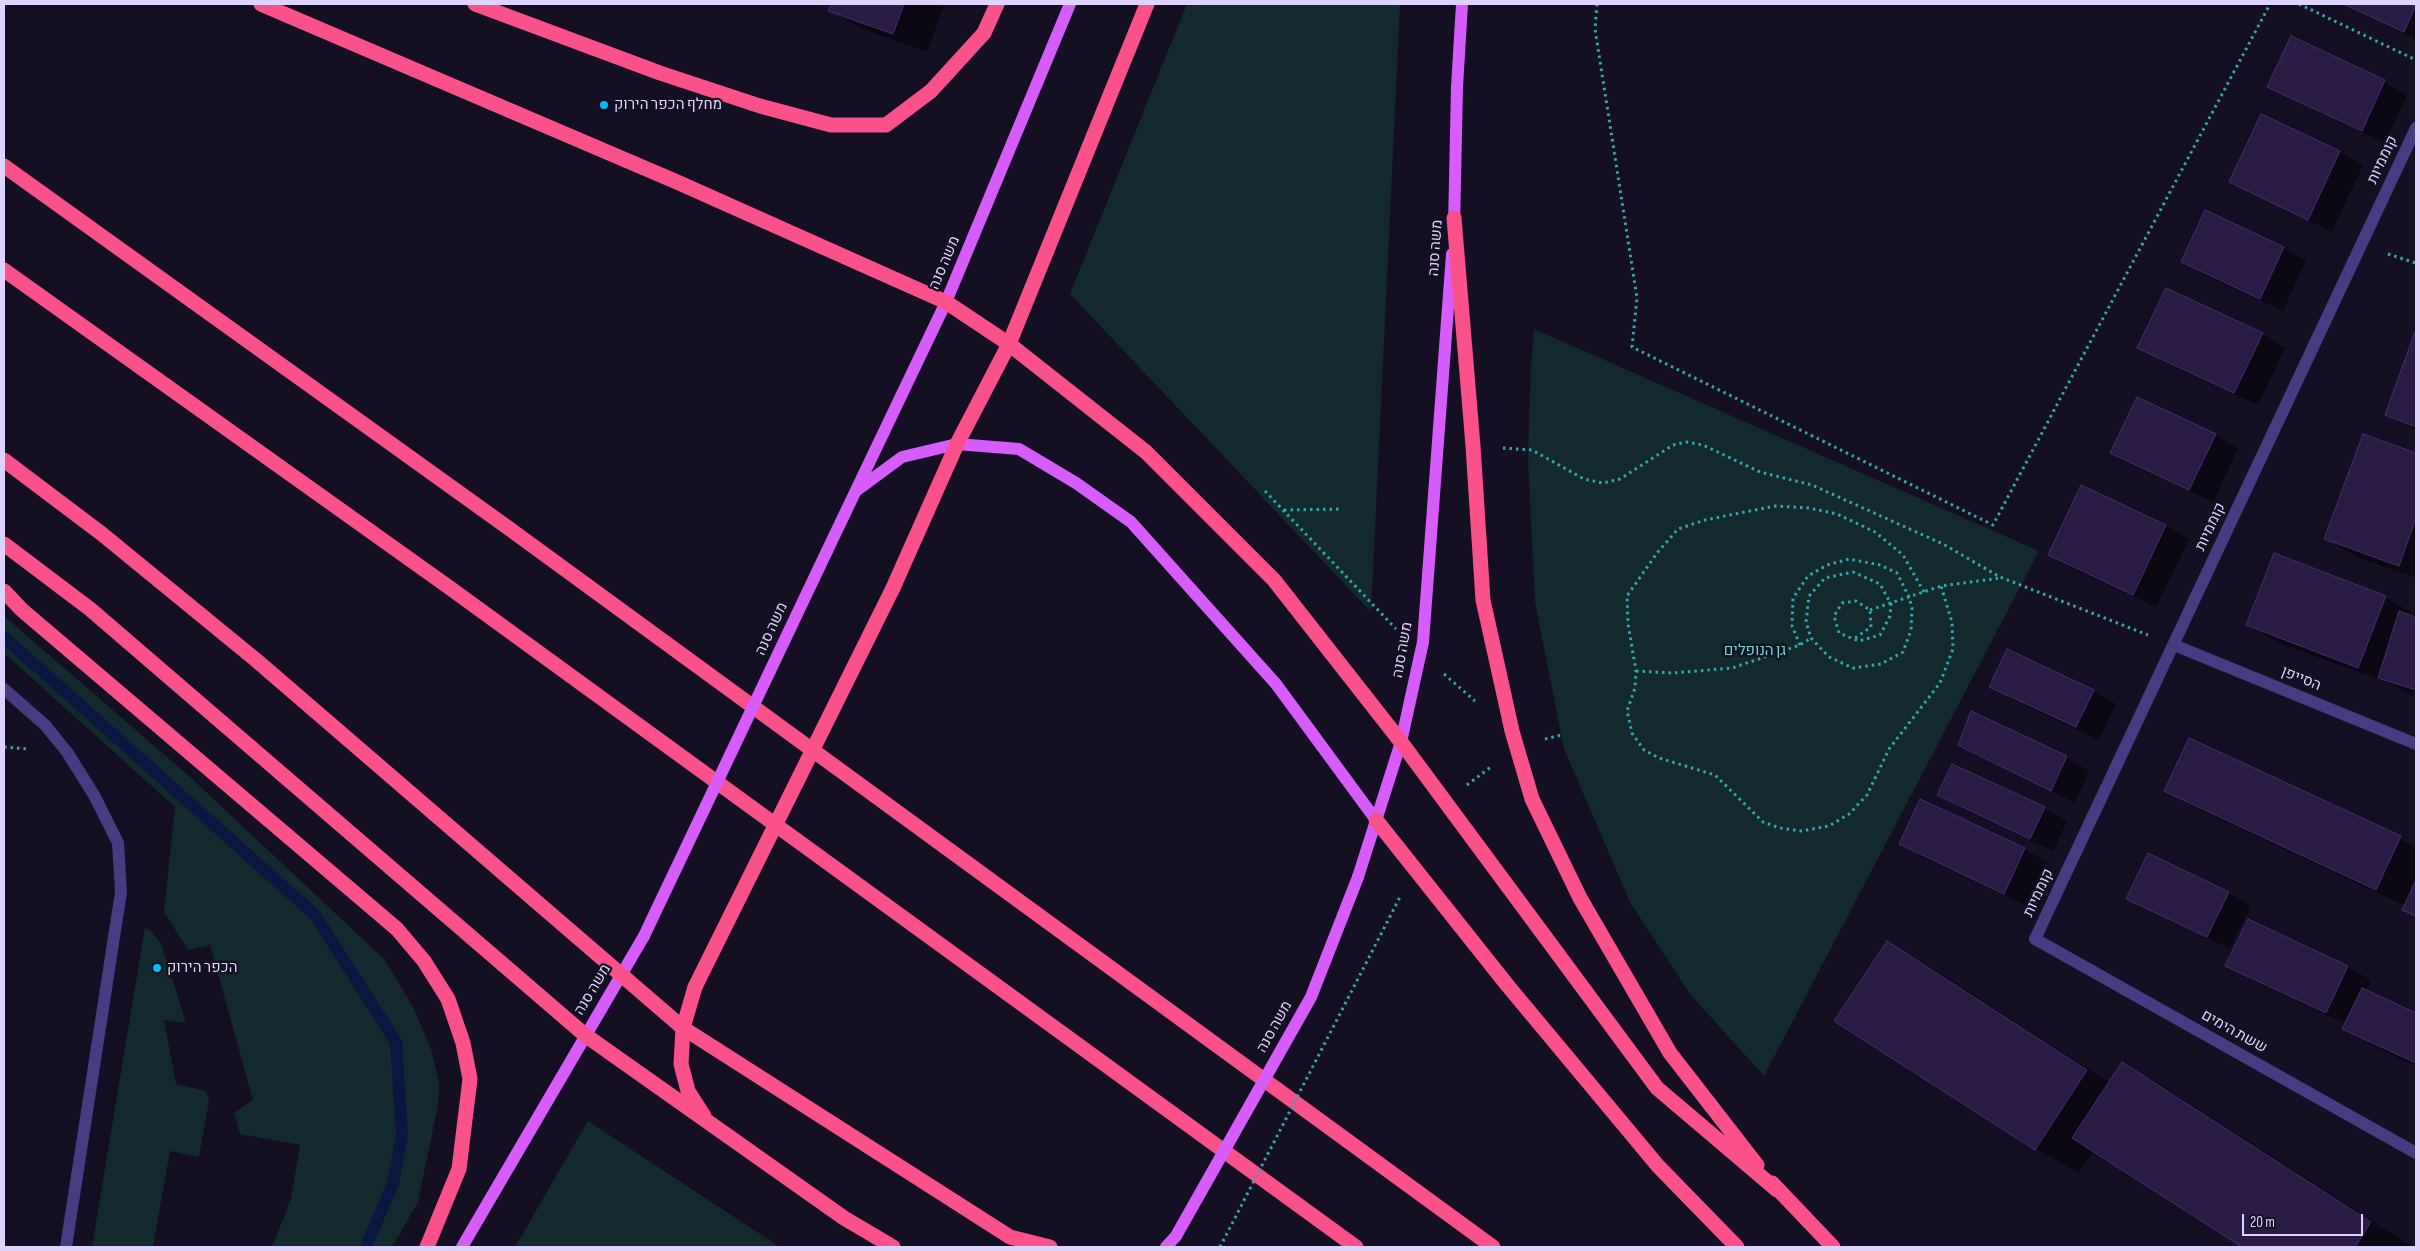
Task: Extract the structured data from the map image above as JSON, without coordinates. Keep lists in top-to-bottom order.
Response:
{
  "streets": {
    "main road": ["משה סנה"],
    "street": ["קוממיות", "הסייפן", "ששת הימים"]
  },
  "crossings": [
    ["קוממיות", "הסייפן"],
    ["קוממיות", "ששת הימים"]
  ],
  "parks": ["גן הנופלים"],
  "places": ["מחלף הכפר הירוק", "הכפר הירוק"],
  "scale_bar": "20 m"
}
